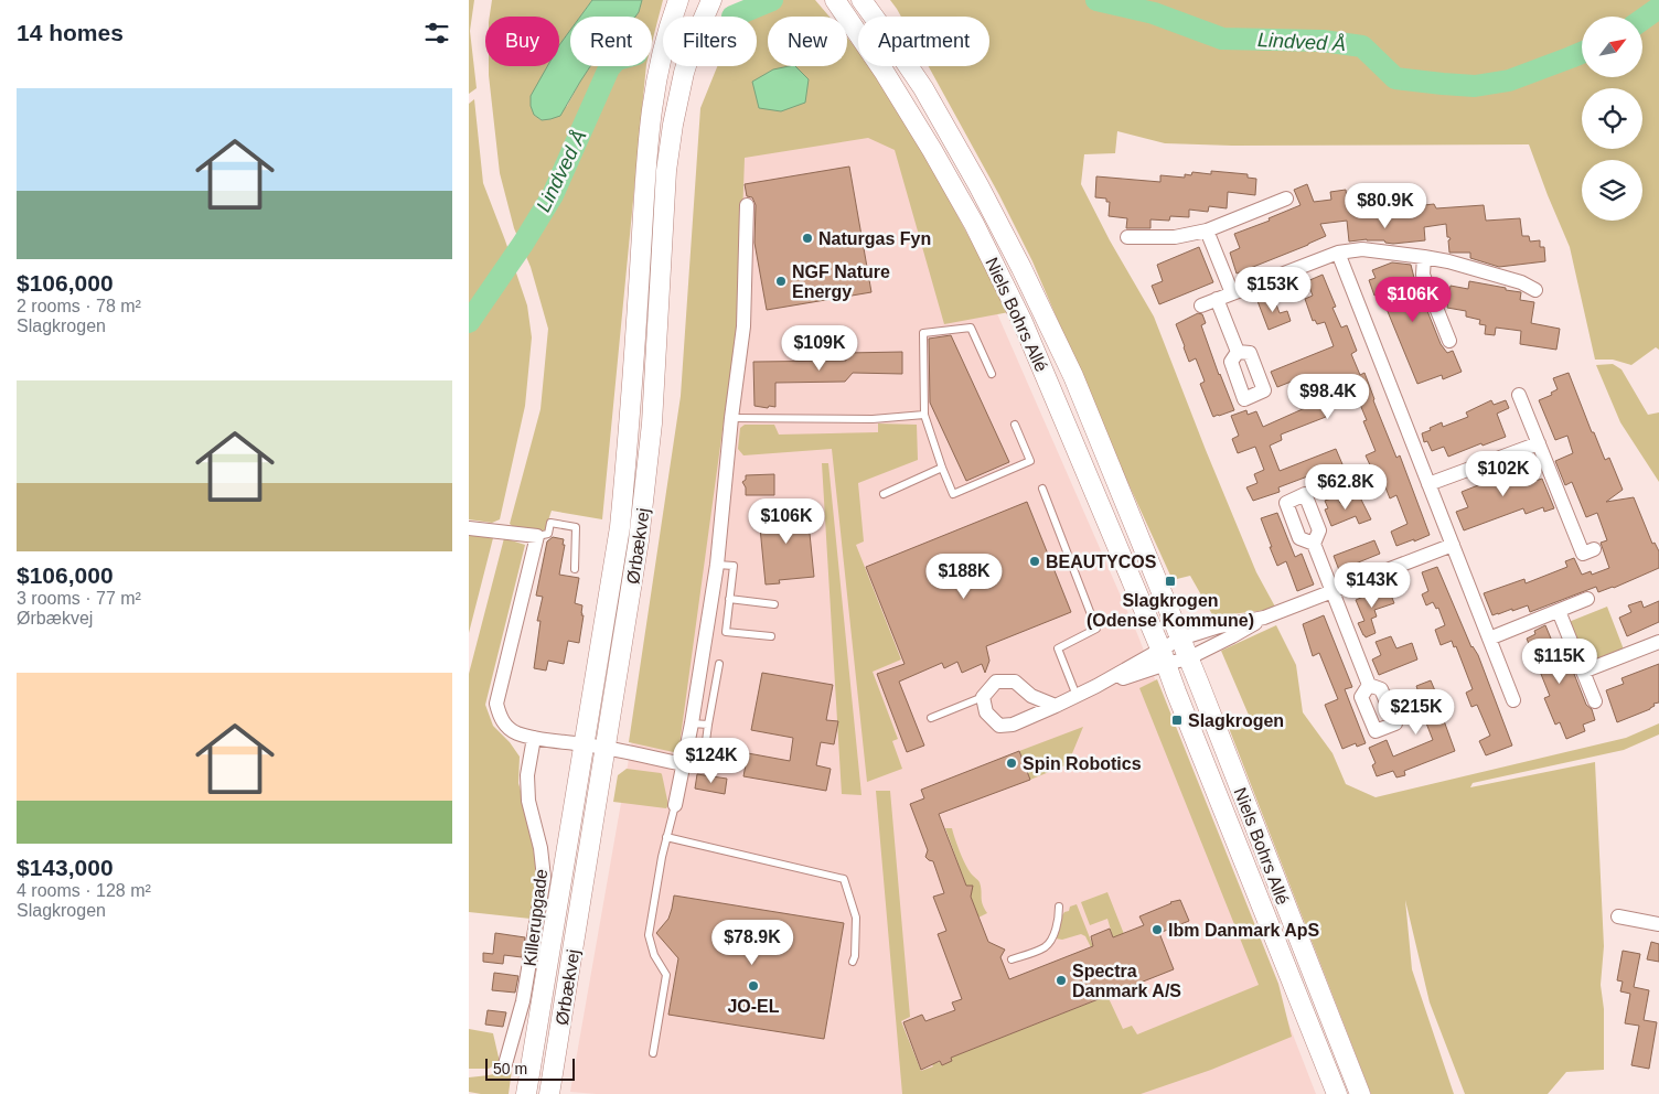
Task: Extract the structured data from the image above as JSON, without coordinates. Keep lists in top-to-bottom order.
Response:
{
  "streets": {
    "street": ["Niels Bohrs Allé", "Ørbækvej", "Killerupgade"]
  },
  "water": ["Lindved Å"],
  "places": {
    "other": [
      "Naturgas Fyn",
      "NGF Nature Energy",
      "BEAUTYCOS",
      "Spin Robotics",
      "Ibm Danmark ApS",
      "Spectra Danmark A/S",
      "JO-EL"
    ],
    "transit": ["Slagkrogen (Odense Kommune)", "Slagkrogen"]
  },
  "scale_bar": "50 m",
  "north": "top right",
  "page": {
    "heading": "14 homes",
    "chip": [
      "Buy",
      "Rent",
      "Filters",
      "New",
      "Apartment"
    ],
    "list": [
      {
        "name": "$106,000",
        "note": "2 rooms · 78 m² · Slagkrogen"
      },
      {
        "name": "$106,000",
        "note": "3 rooms · 77 m² · Ørbækvej"
      },
      {
        "name": "$143,000",
        "note": "4 rooms · 128 m² · Slagkrogen"
      }
    ],
    "price": [
      "$80.9K",
      "$153K",
      "$106K",
      "$109K",
      "$98.4K",
      "$102K",
      "$62.8K",
      "$106K",
      "$188K",
      "$143K",
      "$115K",
      "$215K",
      "$124K",
      "$78.9K"
    ],
    "scale": "50 m"
  }
}
